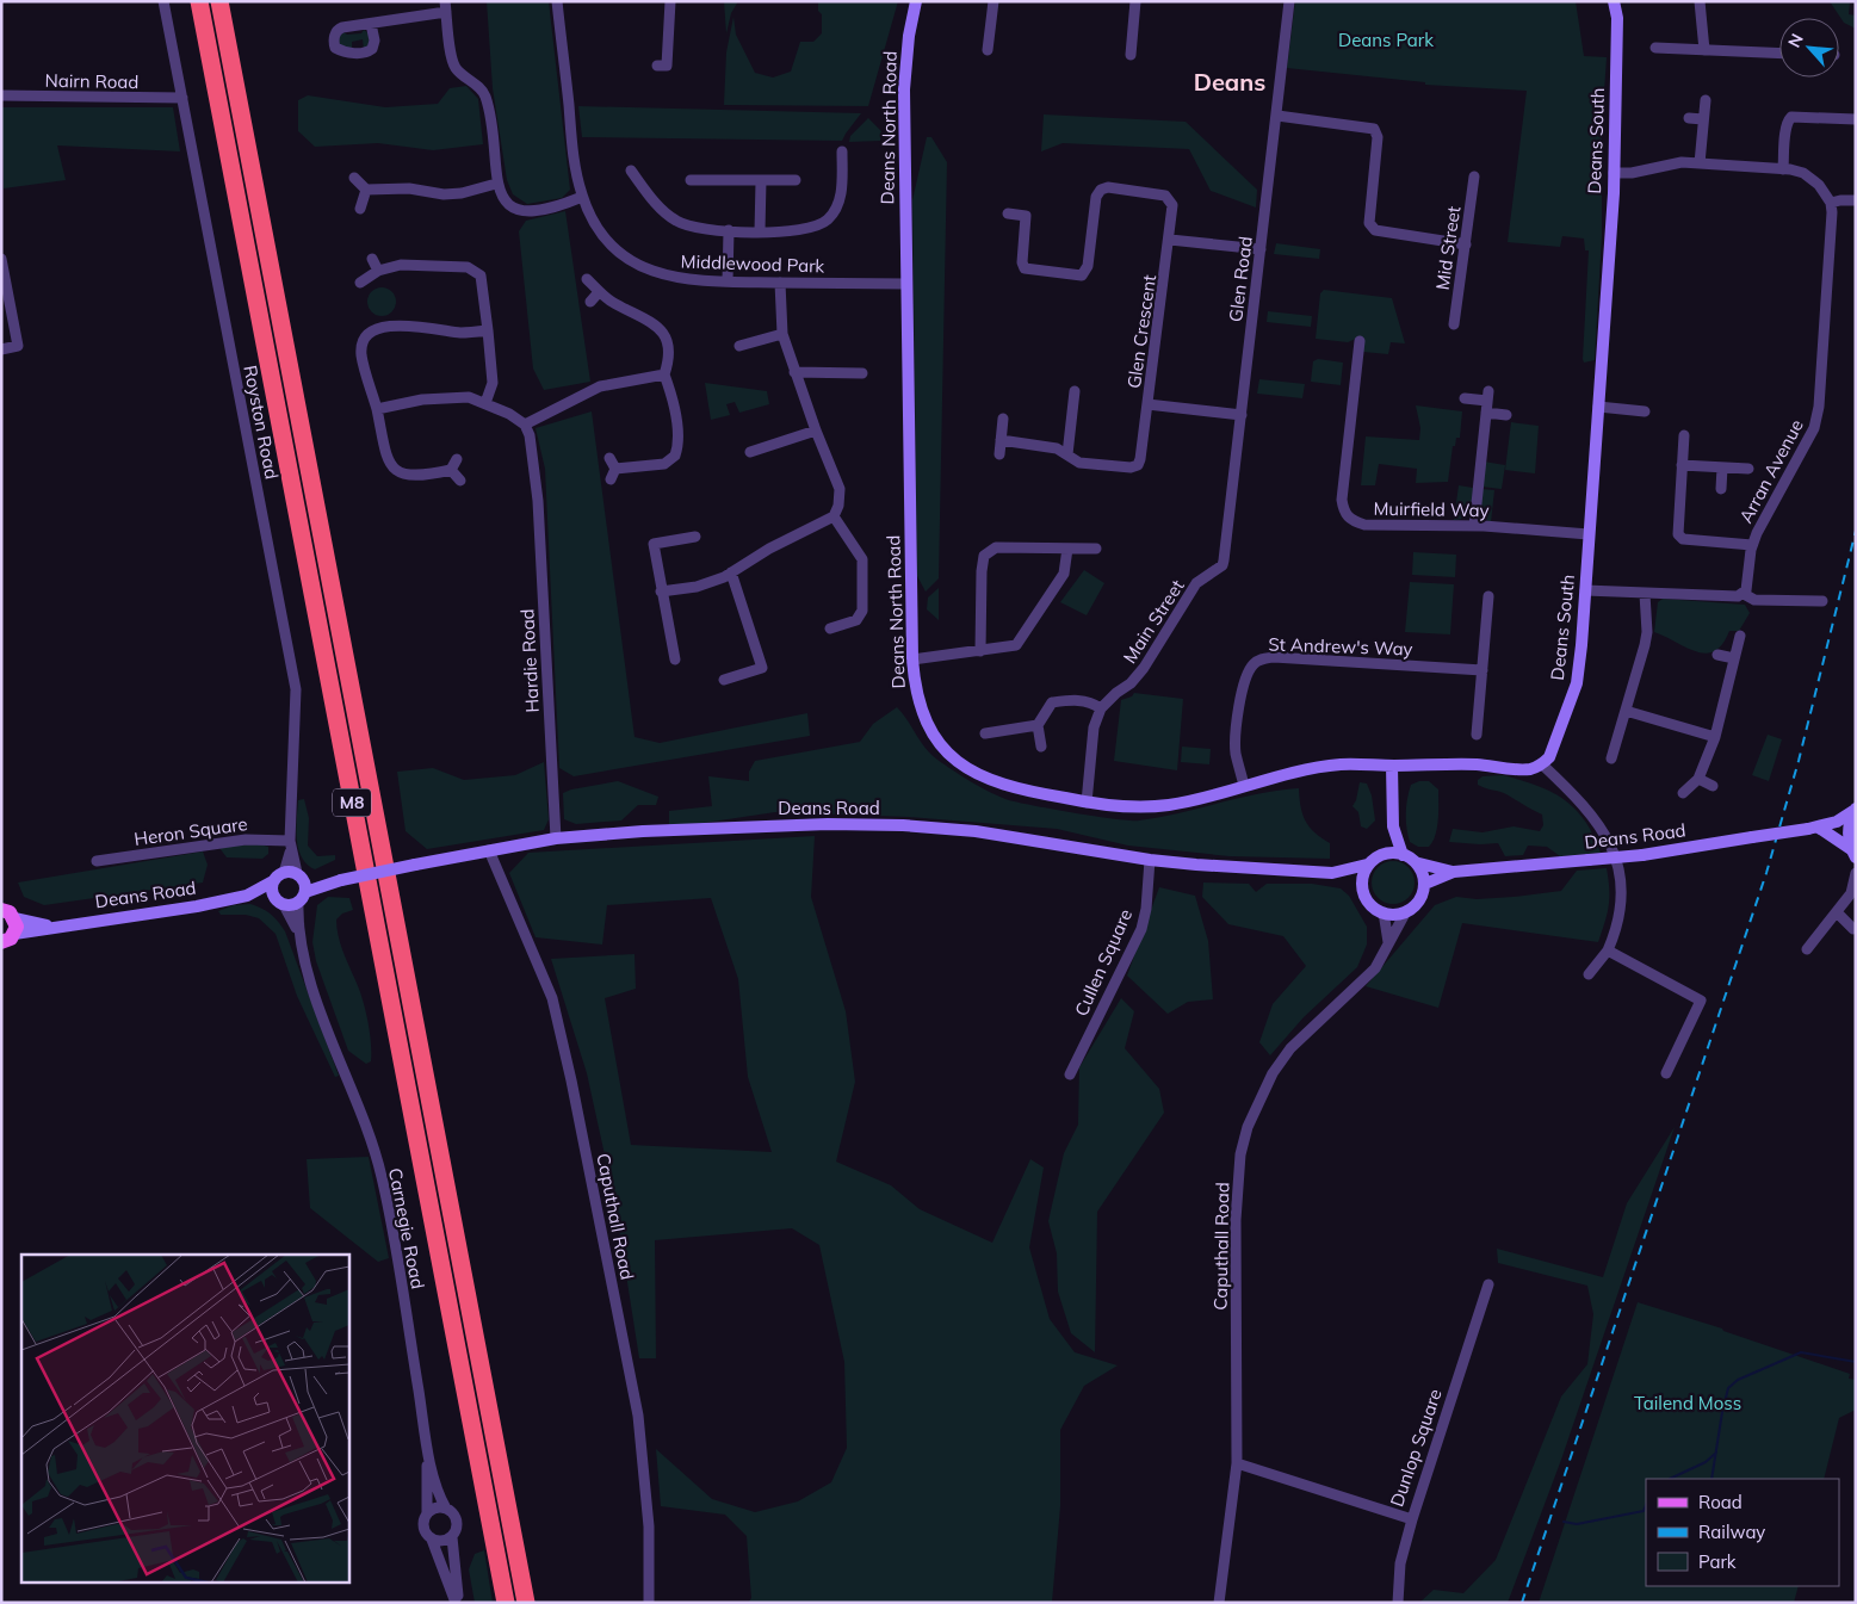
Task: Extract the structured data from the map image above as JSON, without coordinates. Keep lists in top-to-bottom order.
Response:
{
  "streets": {
    "highway": ["M8"],
    "street": [
      "Nairn Road",
      "Deans North Road",
      "Deans South",
      "Mid Street",
      "Middlewood Park",
      "Glen Road",
      "Glen Crescent",
      "Royston Road",
      "Arran Avenue",
      "Muirfield Way",
      "Main Street",
      "St Andrew's Way",
      "Hardie Road",
      "Deans Road",
      "Heron Square",
      "Cullen Square",
      "Caputhall Road",
      "Carnegie Road",
      "Dunlop Square"
    ]
  },
  "crossings": [
    ["Nairn Road", "Royston Road"],
    ["Deans North Road", "Middlewood Park"],
    ["Deans North Road", "St Andrew's Way"],
    ["Deans South", "Muirfield Way"],
    ["Glen Road", "Glen Crescent"],
    ["Glen Road", "Main Street"],
    ["Royston Road", "Deans Road"],
    ["Royston Road", "Heron Square"],
    ["Hardie Road", "Deans Road"],
    ["Deans Road", "Cullen Square"],
    ["Deans Road", "Caputhall Road"],
    ["Deans Road", "Carnegie Road"],
    ["Caputhall Road", "Dunlop Square"]
  ],
  "districts": ["Deans"],
  "parks": ["Deans Park", "Tailend Moss"],
  "legend": ["Road", "Railway", "Park"],
  "north": "top left"
}
